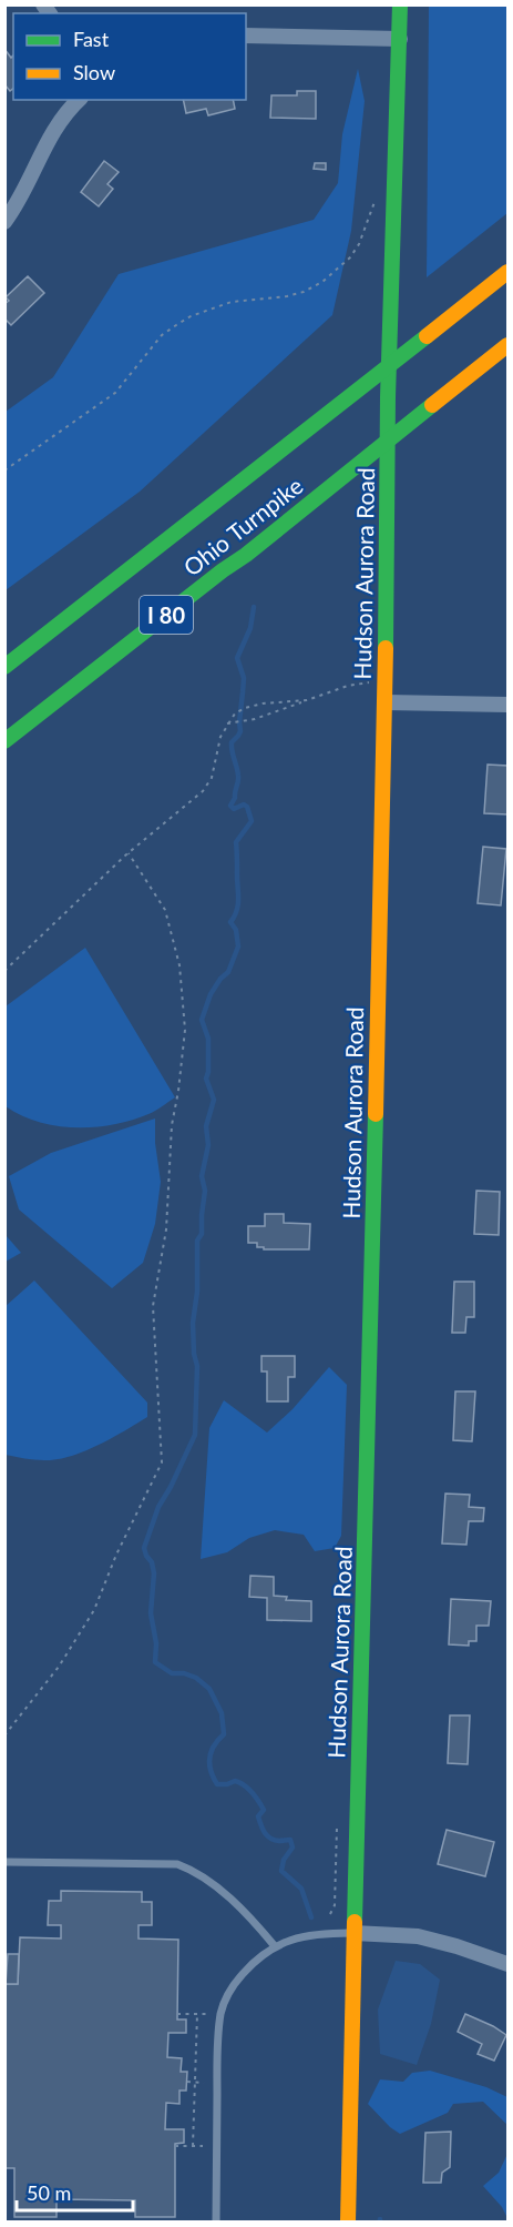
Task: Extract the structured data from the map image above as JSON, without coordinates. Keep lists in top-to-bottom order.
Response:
{
  "streets": {
    "main road": ["Ohio Turnpike", "Hudson Aurora Road", "I 80"]
  },
  "legend": ["Fast", "Slow"],
  "scale_bar": "50 m"
}
